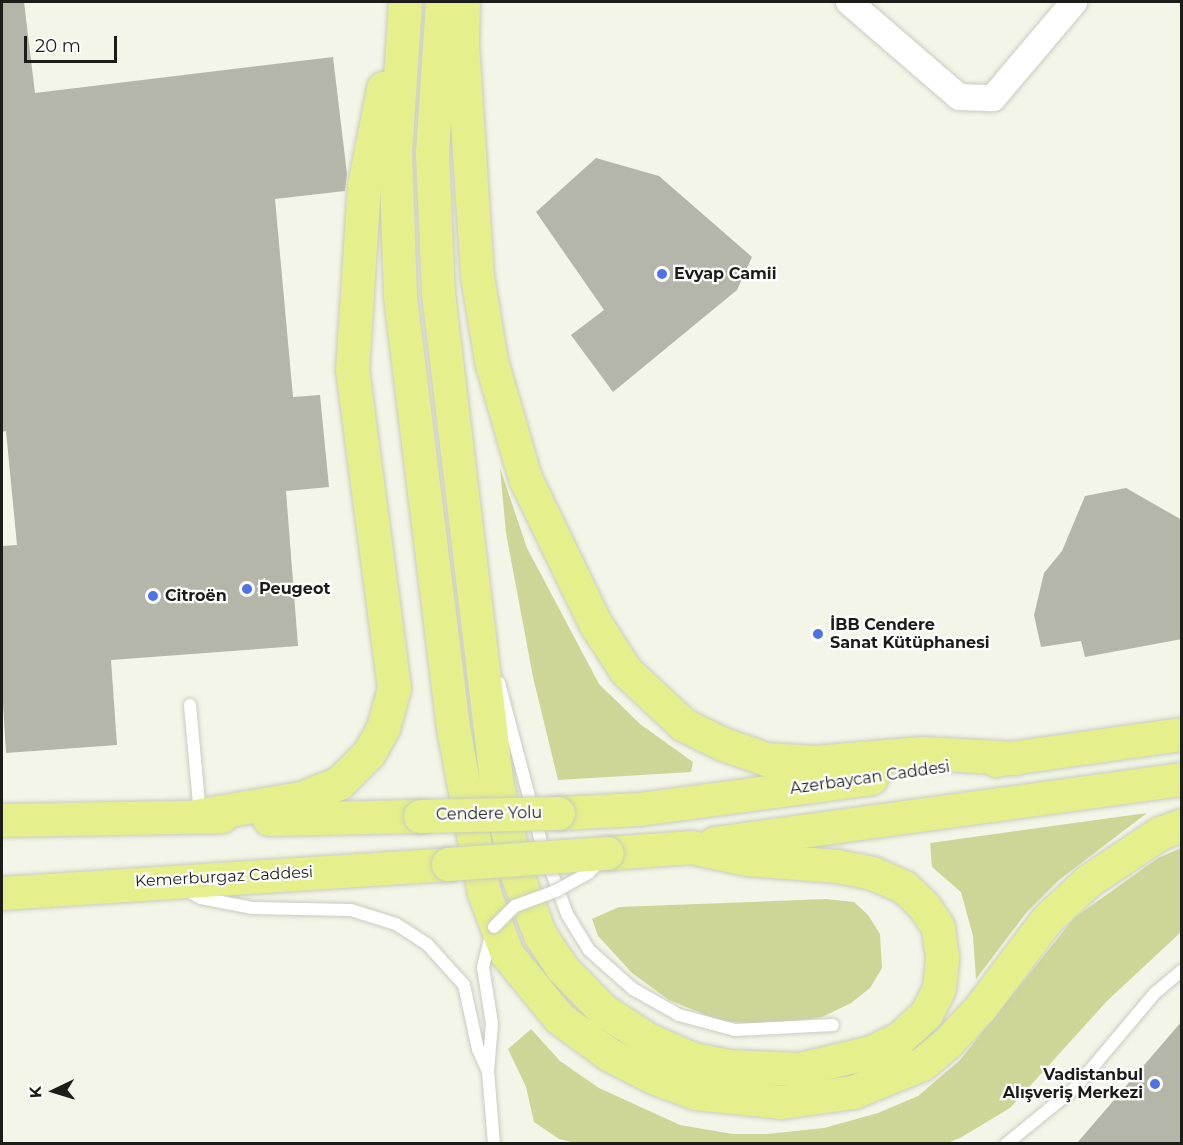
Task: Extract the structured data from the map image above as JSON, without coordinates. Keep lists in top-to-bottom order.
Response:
{
  "streets": {
    "main road": ["Azerbaycan Caddesi", "Cendere Yolu", "Kemerburgaz Caddesi"]
  },
  "crossings": [
    ["Azerbaycan Caddesi", "Cendere Yolu"]
  ],
  "places": [
    "Evyap Camii",
    "Peugeot",
    "Citroën",
    "İBB Cendere Sanat Kütüphanesi",
    "Vadistanbul Alışveriş Merkezi"
  ],
  "scale_bar": "20 m",
  "north": "left"
}
